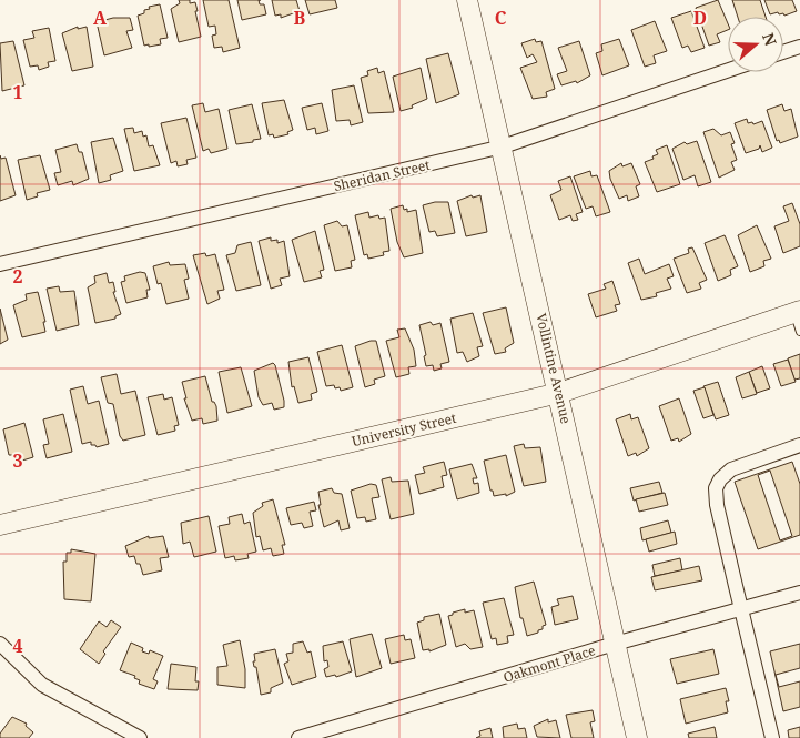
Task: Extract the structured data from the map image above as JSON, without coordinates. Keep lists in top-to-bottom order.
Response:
{
  "streets": {
    "street": [
      "Sheridan Street",
      "Vollintine Avenue",
      "University Street",
      "Oakmont Place"
    ]
  },
  "crossings": [
    ["Sheridan Street", "Vollintine Avenue"],
    ["Vollintine Avenue", "University Street"],
    ["Vollintine Avenue", "Oakmont Place"]
  ],
  "north": "right",
  "grid": {
    "columns": [
      "A",
      "B",
      "C",
      "D"
    ],
    "rows": [
      "1",
      "2",
      "3",
      "4"
    ]
  }
}
